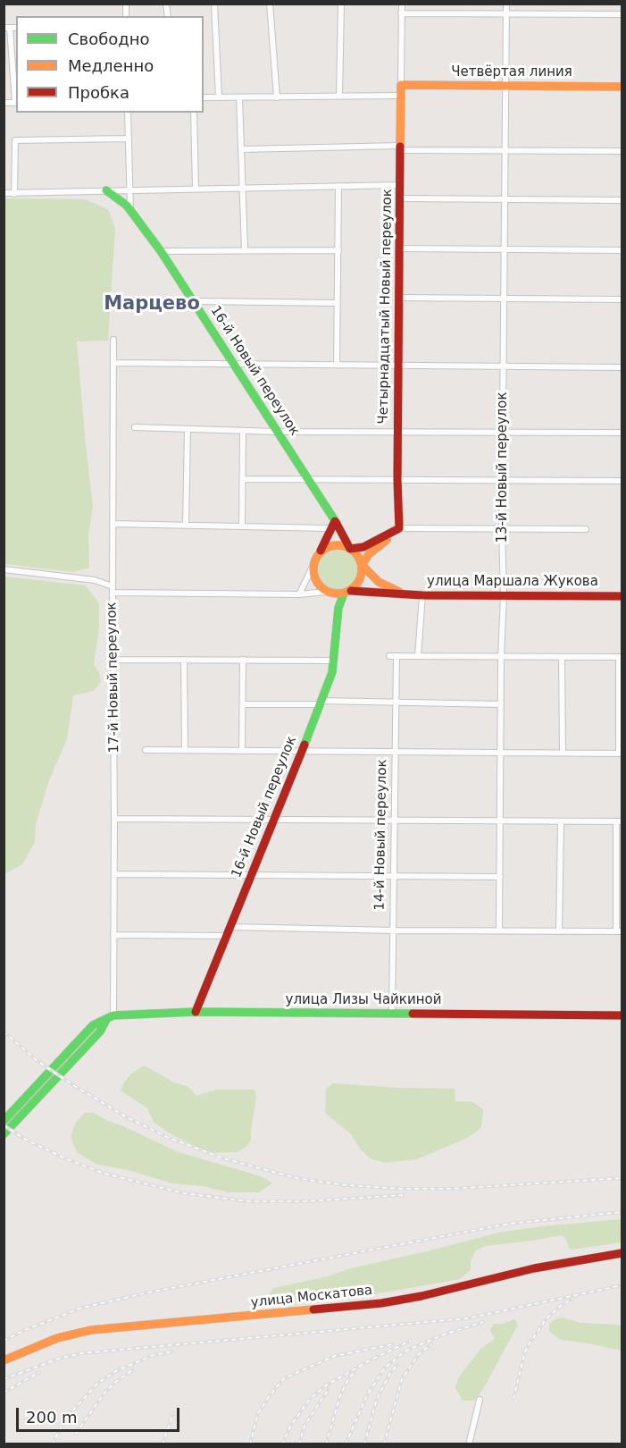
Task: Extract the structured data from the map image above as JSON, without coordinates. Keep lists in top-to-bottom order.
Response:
{
  "streets": {
    "main road": [
      "Четвёртая линия",
      "Четырнадцатый Новый переулок",
      "16-й Новый переулок",
      "улица Маршала Жукова",
      "улица Лизы Чайкиной",
      "улица Москатова"
    ],
    "street": ["13-й Новый переулок", "17-й Новый переулок", "14-й Новый переулок"]
  },
  "crossings": [
    ["Четвёртая линия", "Четырнадцатый Новый переулок"],
    ["Четвёртая линия", "13-й Новый переулок"],
    ["16-й Новый переулок", "улица Маршала Жукова"],
    ["16-й Новый переулок", "улица Лизы Чайкиной"],
    ["13-й Новый переулок", "улица Маршала Жукова"],
    ["17-й Новый переулок", "улица Лизы Чайкиной"],
    ["14-й Новый переулок", "улица Лизы Чайкиной"]
  ],
  "districts": ["Марцево"],
  "legend": ["Свободно", "Медленно", "Пробка"],
  "scale_bar": "200 m"
}
